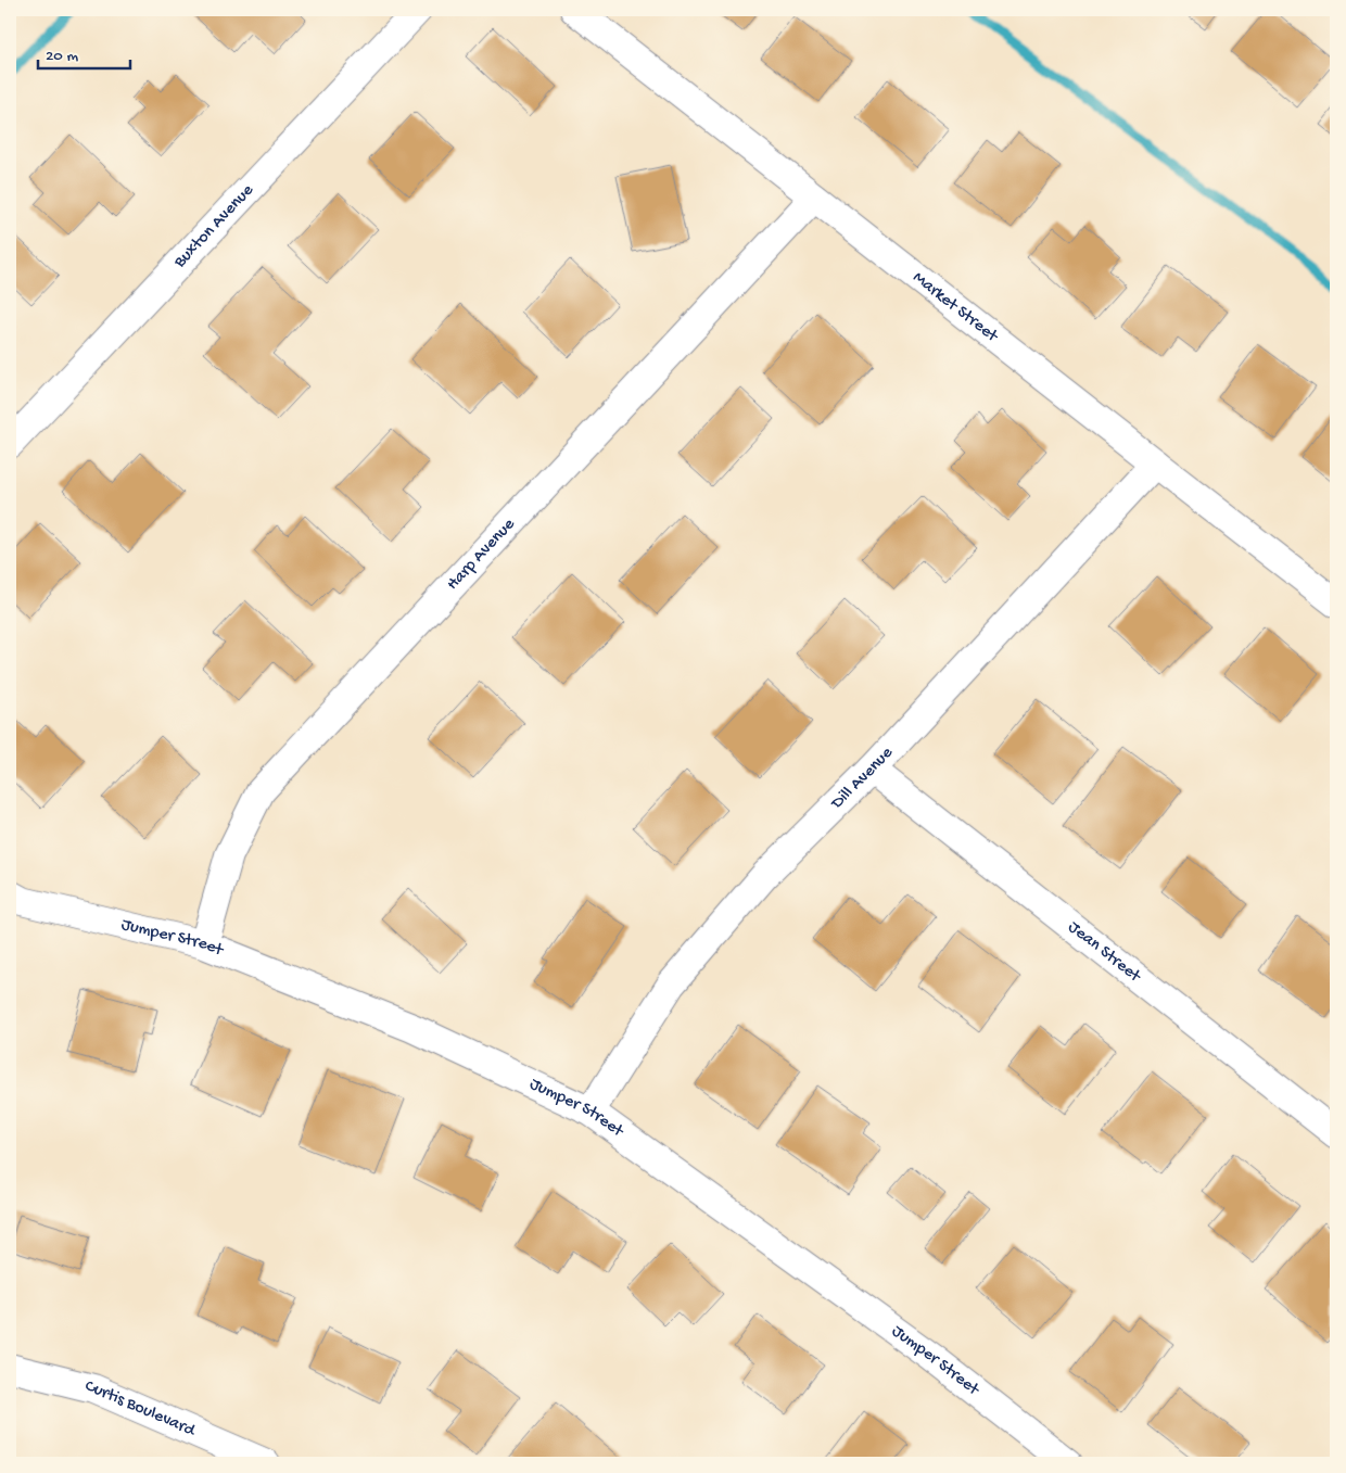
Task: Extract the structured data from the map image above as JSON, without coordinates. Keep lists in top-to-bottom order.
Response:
{
  "streets": {
    "street": [
      "Buxton Avenue",
      "Market Street",
      "Harp Avenue",
      "Dill Avenue",
      "Jumper Street",
      "Jean Street",
      "Curtis Boulevard"
    ]
  },
  "crossings": [
    ["Market Street", "Harp Avenue"],
    ["Market Street", "Dill Avenue"],
    ["Harp Avenue", "Jumper Street"],
    ["Dill Avenue", "Jumper Street"],
    ["Dill Avenue", "Jean Street"]
  ],
  "scale_bar": "20 m"
}
